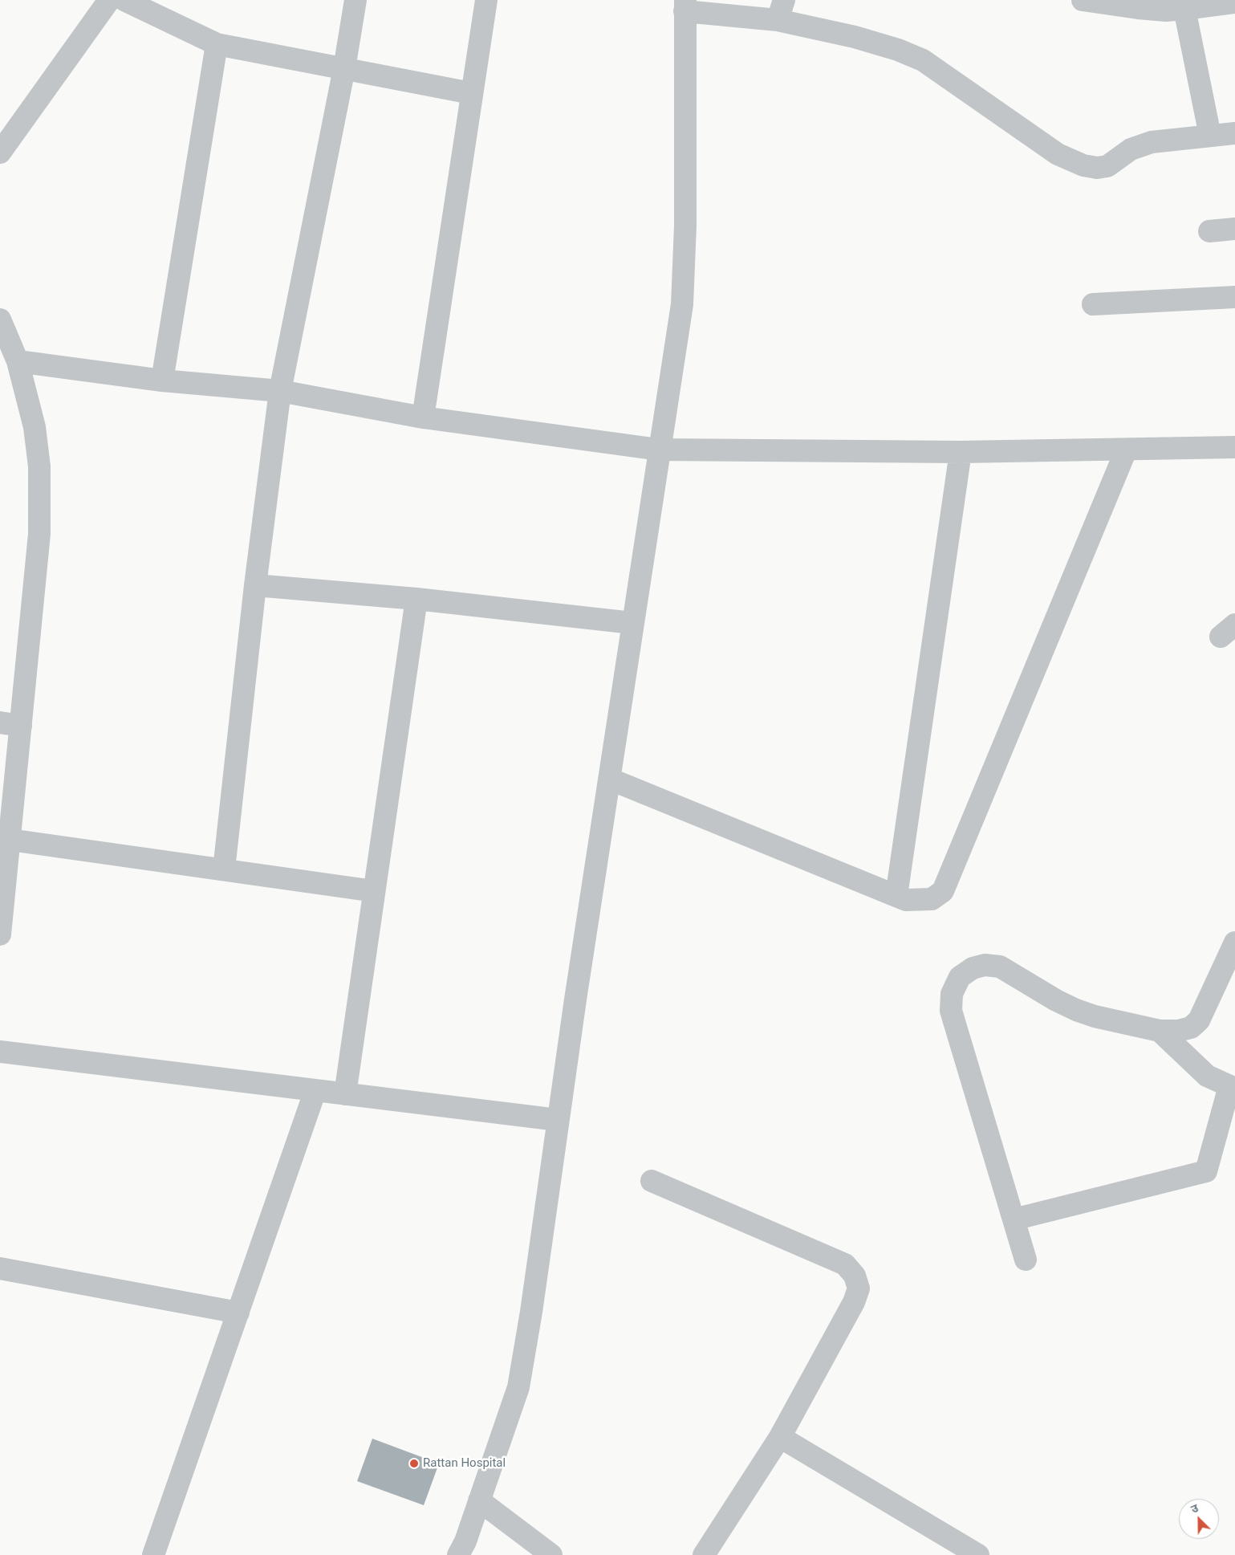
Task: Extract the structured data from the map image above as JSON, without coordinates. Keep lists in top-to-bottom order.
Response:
{
  "places": ["Rattan Hospital"],
  "north": "top left"
}
